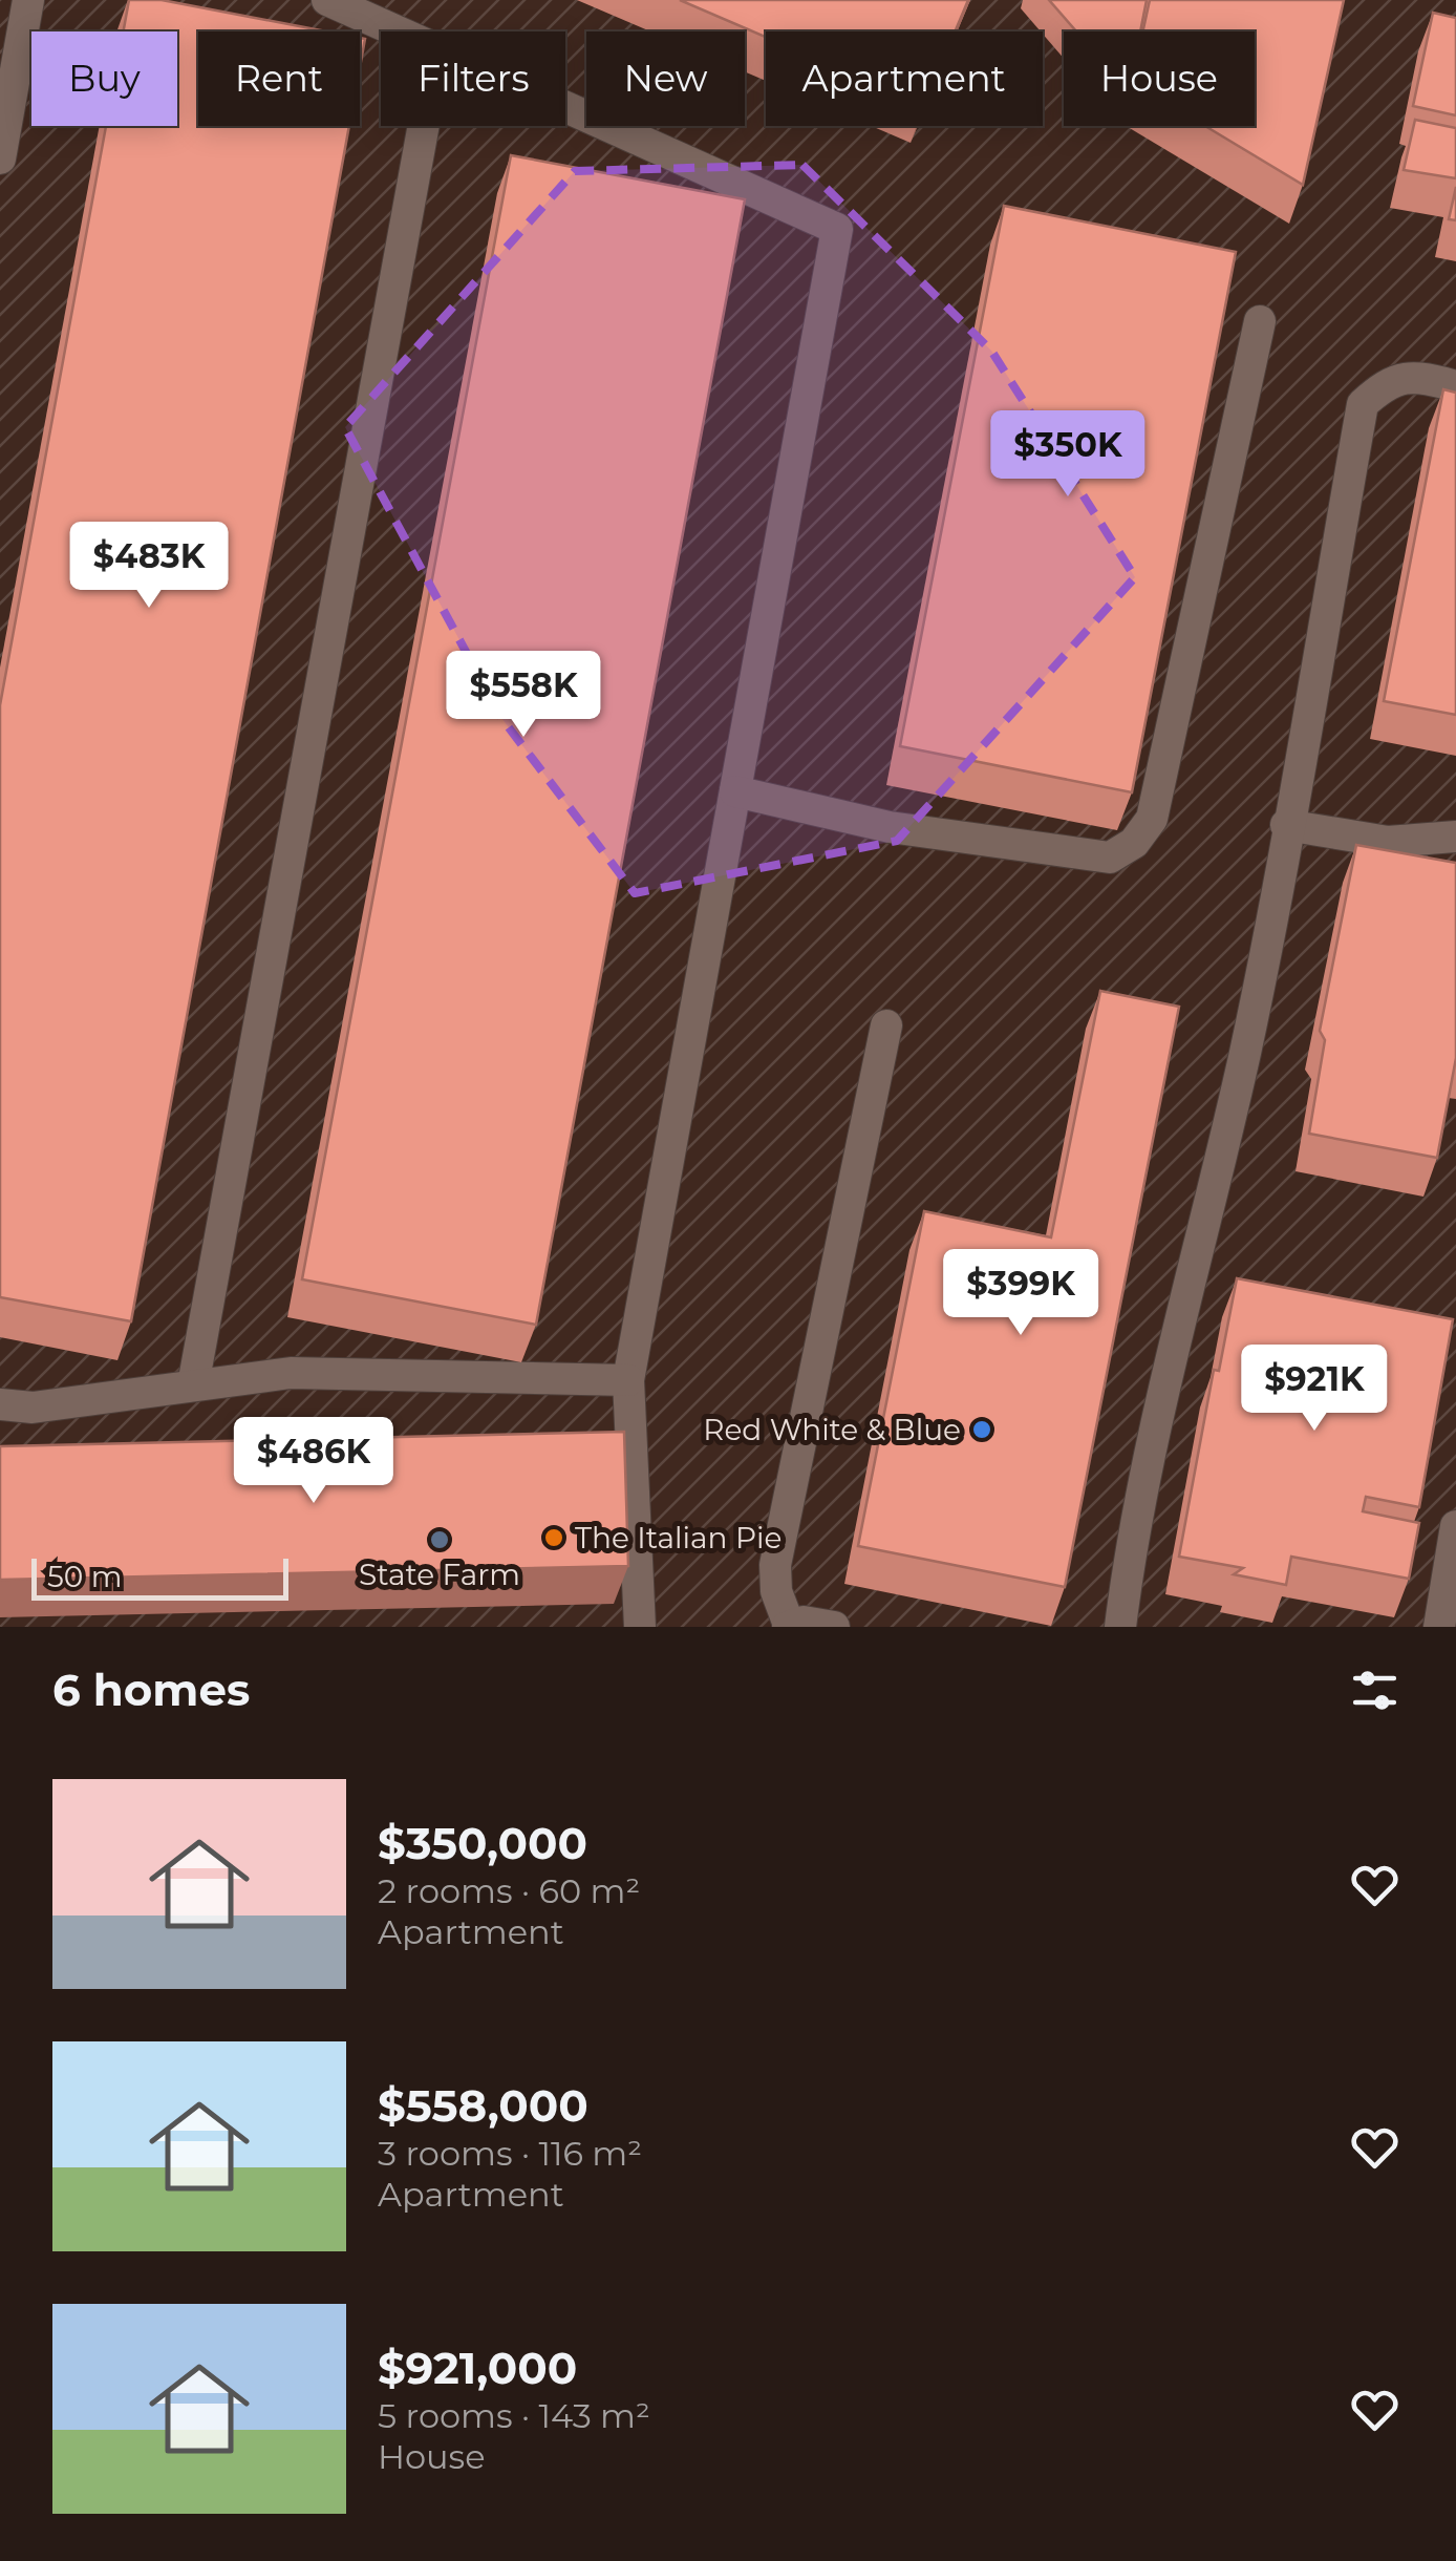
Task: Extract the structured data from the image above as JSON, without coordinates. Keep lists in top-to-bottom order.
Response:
{
  "places": ["Red White & Blue", "The Italian Pie", "State Farm"],
  "scale_bar": "50 m",
  "page": {
    "chip": [
      "Buy",
      "Rent",
      "Filters",
      "New",
      "Apartment",
      "House"
    ],
    "price": [
      "$350K",
      "$483K",
      "$558K",
      "$399K",
      "$921K",
      "$486K"
    ],
    "scale": "50 m",
    "heading": "6 homes",
    "list": [
      {
        "name": "$350,000",
        "note": "2 rooms · 60 m² · Apartment"
      },
      {
        "name": "$558,000",
        "note": "3 rooms · 116 m² · Apartment"
      },
      {
        "name": "$921,000",
        "note": "5 rooms · 143 m² · House"
      }
    ]
  }
}
